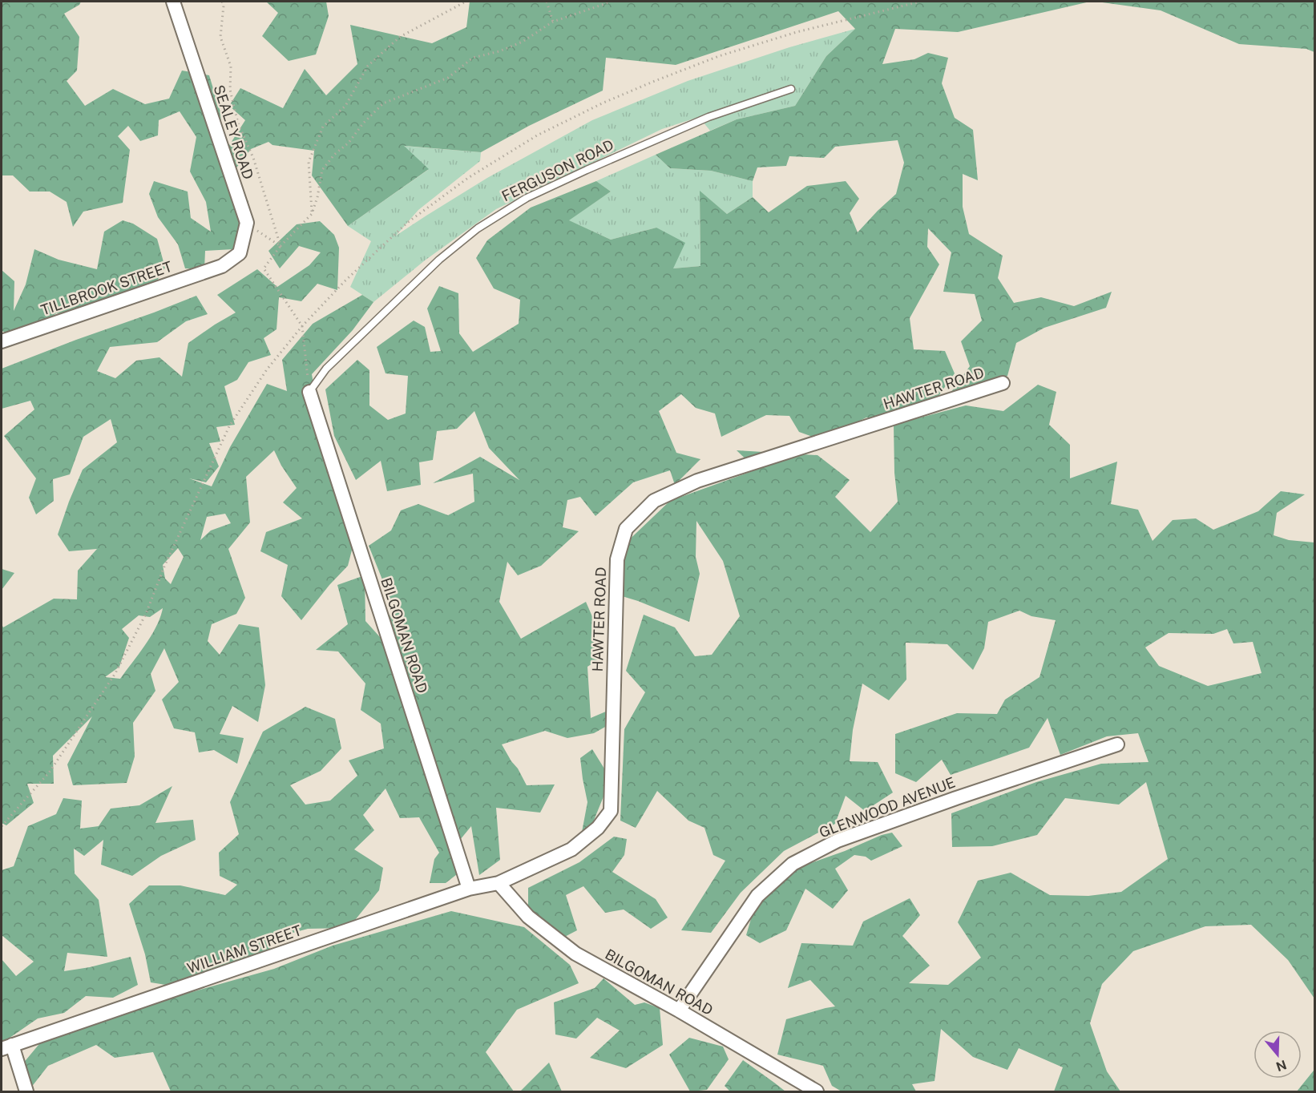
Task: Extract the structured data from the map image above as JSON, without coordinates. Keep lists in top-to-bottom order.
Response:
{
  "streets": {
    "street": [
      "SEALEY ROAD",
      "TILLBROOK STREET",
      "HAWTER ROAD",
      "BILGOMAN ROAD",
      "GLENWOOD AVENUE",
      "WILLIAM STREET"
    ],
    "lane": ["FERGUSON ROAD"]
  },
  "crossings": [
    ["SEALEY ROAD", "TILLBROOK STREET"],
    ["FERGUSON ROAD", "BILGOMAN ROAD"],
    ["HAWTER ROAD", "BILGOMAN ROAD"],
    ["HAWTER ROAD", "WILLIAM STREET"],
    ["BILGOMAN ROAD", "GLENWOOD AVENUE"],
    ["BILGOMAN ROAD", "WILLIAM STREET"]
  ],
  "north": "bottom"
}
